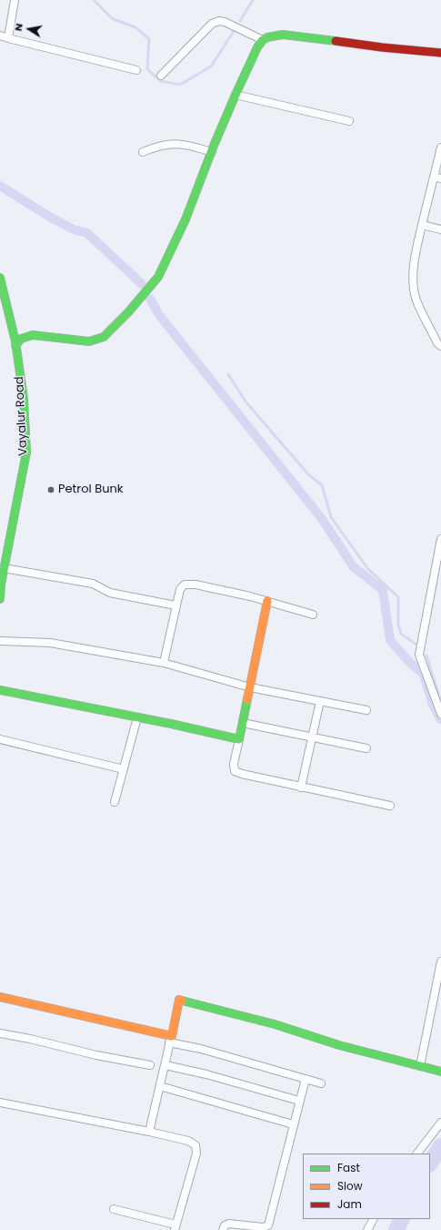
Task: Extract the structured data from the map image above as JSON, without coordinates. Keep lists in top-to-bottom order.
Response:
{
  "streets": {
    "street": ["Vayalur Road"]
  },
  "places": ["Petrol Bunk"],
  "legend": ["Fast", "Slow", "Jam"],
  "north": "left"
}
